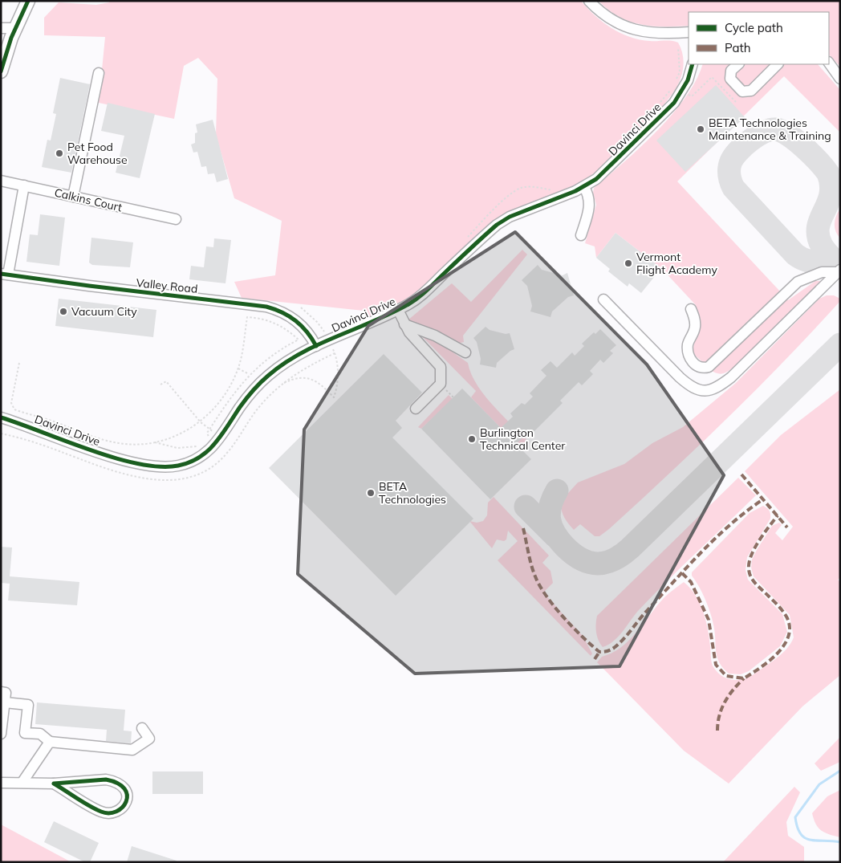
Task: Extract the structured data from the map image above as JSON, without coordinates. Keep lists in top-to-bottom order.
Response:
{
  "streets": {
    "street": ["Davinci Drive", "Calkins Court", "Valley Road"]
  },
  "crossings": [
    ["Davinci Drive", "Valley Road"]
  ],
  "places": [
    "BETA Technologies Maintenance & Training",
    "Pet Food Warehouse",
    "Vermont Flight Academy",
    "Vacuum City",
    "Burlington Technical Center",
    "BETA Technologies"
  ],
  "legend": ["Cycle path", "Path"]
}
